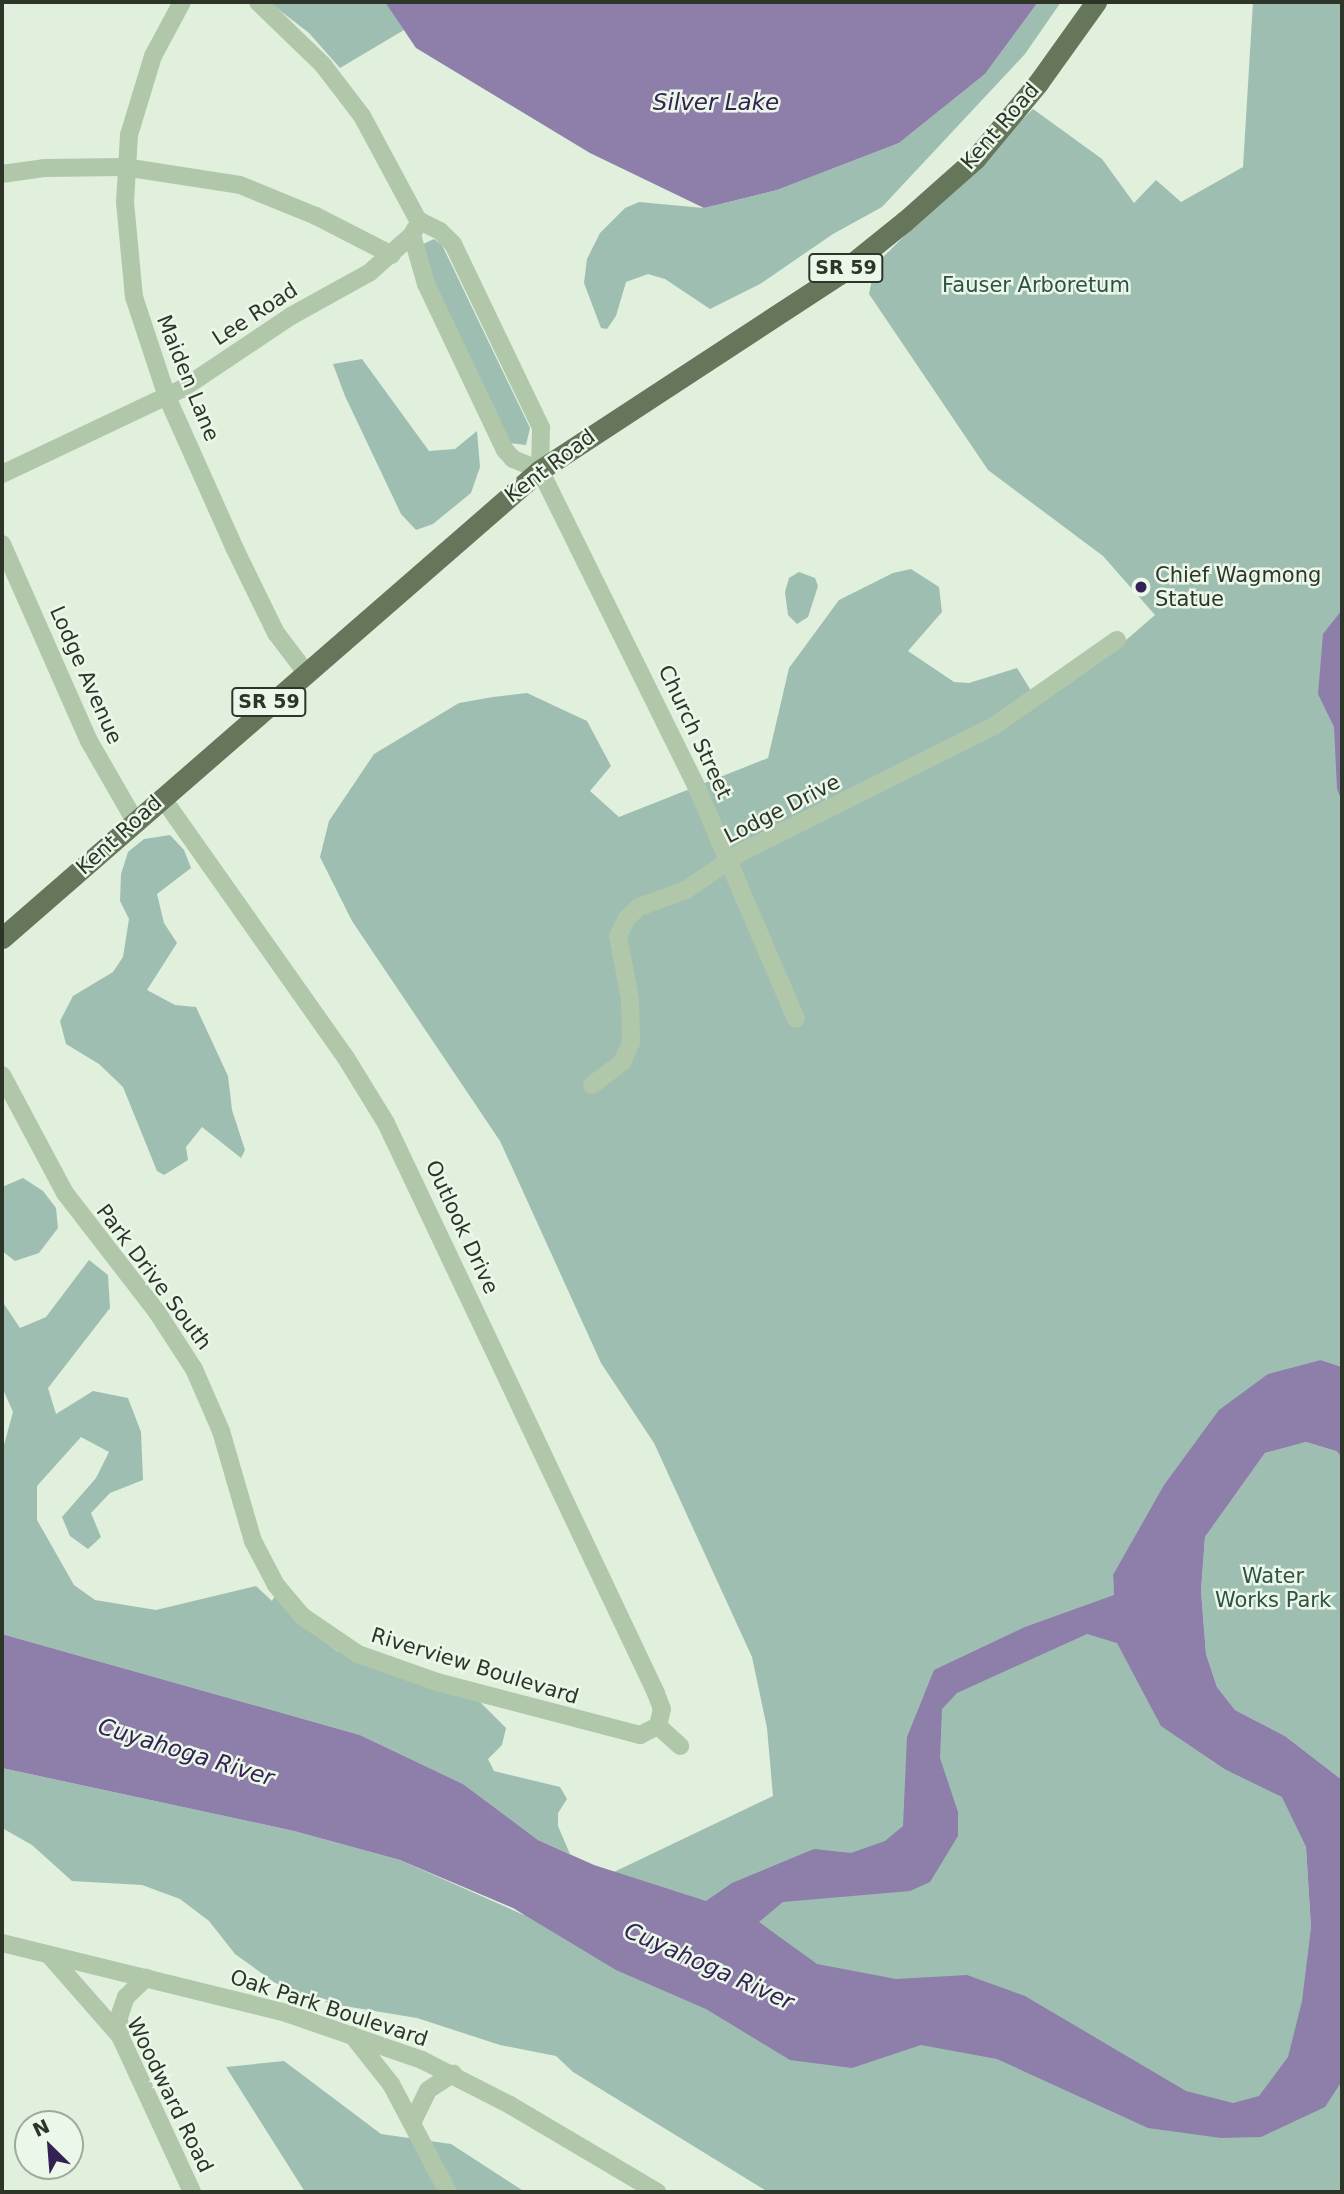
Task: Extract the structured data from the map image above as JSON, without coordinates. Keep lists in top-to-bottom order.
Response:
{
  "streets": {
    "main road": ["Kent Road", "SR 59"],
    "street": [
      "Lee Road",
      "Maiden Lane",
      "Lodge Avenue",
      "Church Street",
      "Lodge Drive",
      "Outlook Drive",
      "Park Drive South",
      "Riverview Boulevard",
      "Oak Park Boulevard",
      "Woodward Road"
    ]
  },
  "crossings": [
    ["Kent Road", "Maiden Lane"],
    ["Kent Road", "Lodge Avenue"],
    ["Kent Road", "Church Street"],
    ["Kent Road", "Outlook Drive"],
    ["Lee Road", "Maiden Lane"],
    ["Church Street", "Lodge Drive"],
    ["Outlook Drive", "Riverview Boulevard"],
    ["Park Drive South", "Riverview Boulevard"],
    ["Oak Park Boulevard", "Woodward Road"]
  ],
  "water": ["Silver Lake", "Cuyahoga River"],
  "parks": ["Fauser Arboretum", "Water Works Park"],
  "places": ["Chief Wagmong Statue"],
  "north": "top left"
}
